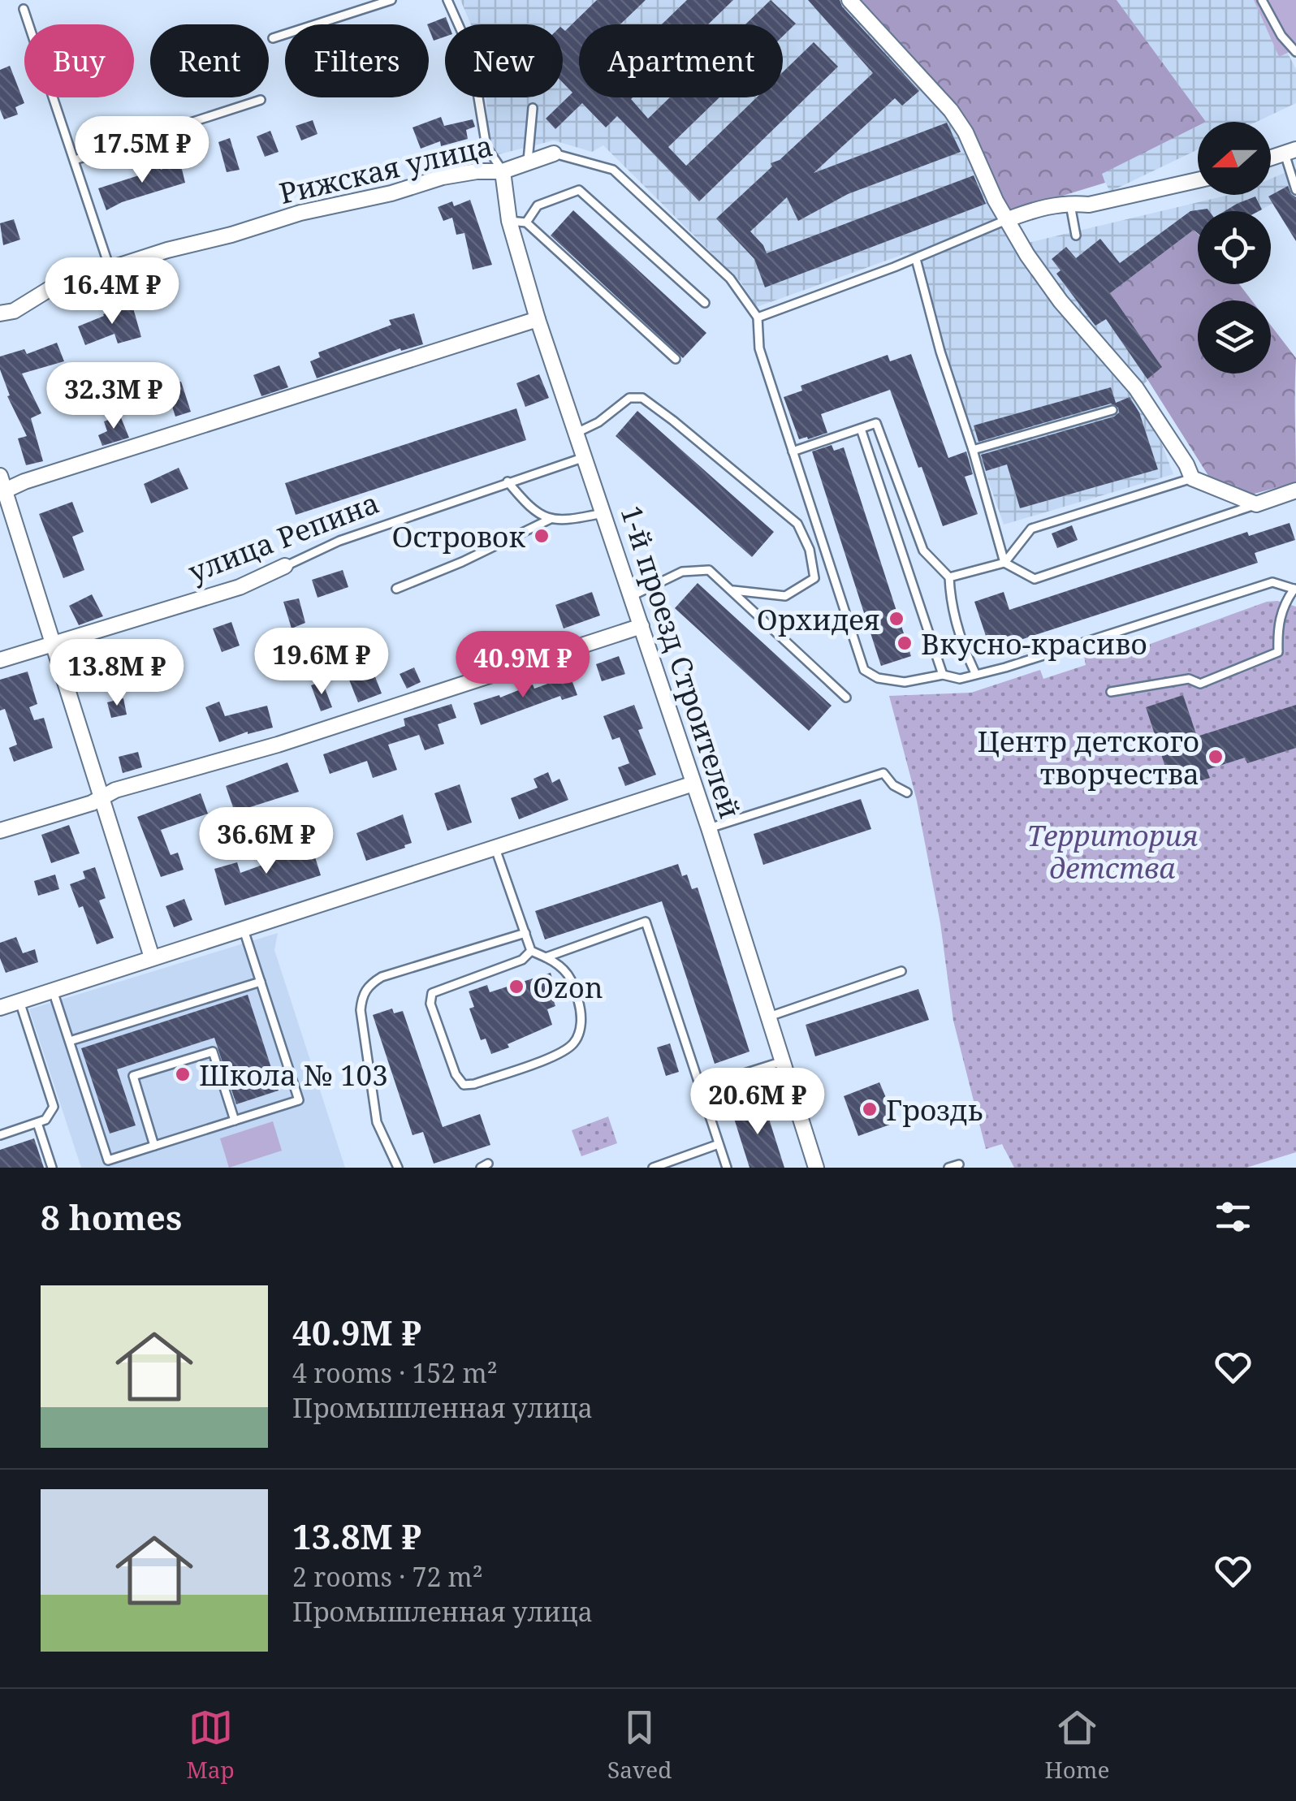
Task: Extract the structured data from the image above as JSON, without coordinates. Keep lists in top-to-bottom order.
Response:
{
  "streets": {
    "street": ["Рижская улица", "улица Репина", "1-й проезд Строителей"]
  },
  "crossings": [
    ["Рижская улица", "1-й проезд Строителей"],
    ["улица Репина", "1-й проезд Строителей"]
  ],
  "parks": ["Территория детства"],
  "places": [
    "Островок",
    "Орхидея",
    "Вкусно-красиво",
    "Центр детского творчества",
    "Ozon",
    "Школа № 103",
    "Гроздь"
  ],
  "north": "left",
  "page": {
    "chip": [
      "Buy",
      "Rent",
      "Filters",
      "New",
      "Apartment"
    ],
    "price": [
      "17.5M ₽",
      "16.4M ₽",
      "32.3M ₽",
      "19.6M ₽",
      "40.9M ₽",
      "13.8M ₽",
      "36.6M ₽",
      "20.6M ₽"
    ],
    "heading": "8 homes",
    "list": [
      {
        "name": "40.9M ₽",
        "note": "4 rooms · 152 m² · Промышленная улица"
      },
      {
        "name": "13.8M ₽",
        "note": "2 rooms · 72 m² · Промышленная улица"
      }
    ],
    "tabs": ["Map", "Saved", "Home"]
  }
}
